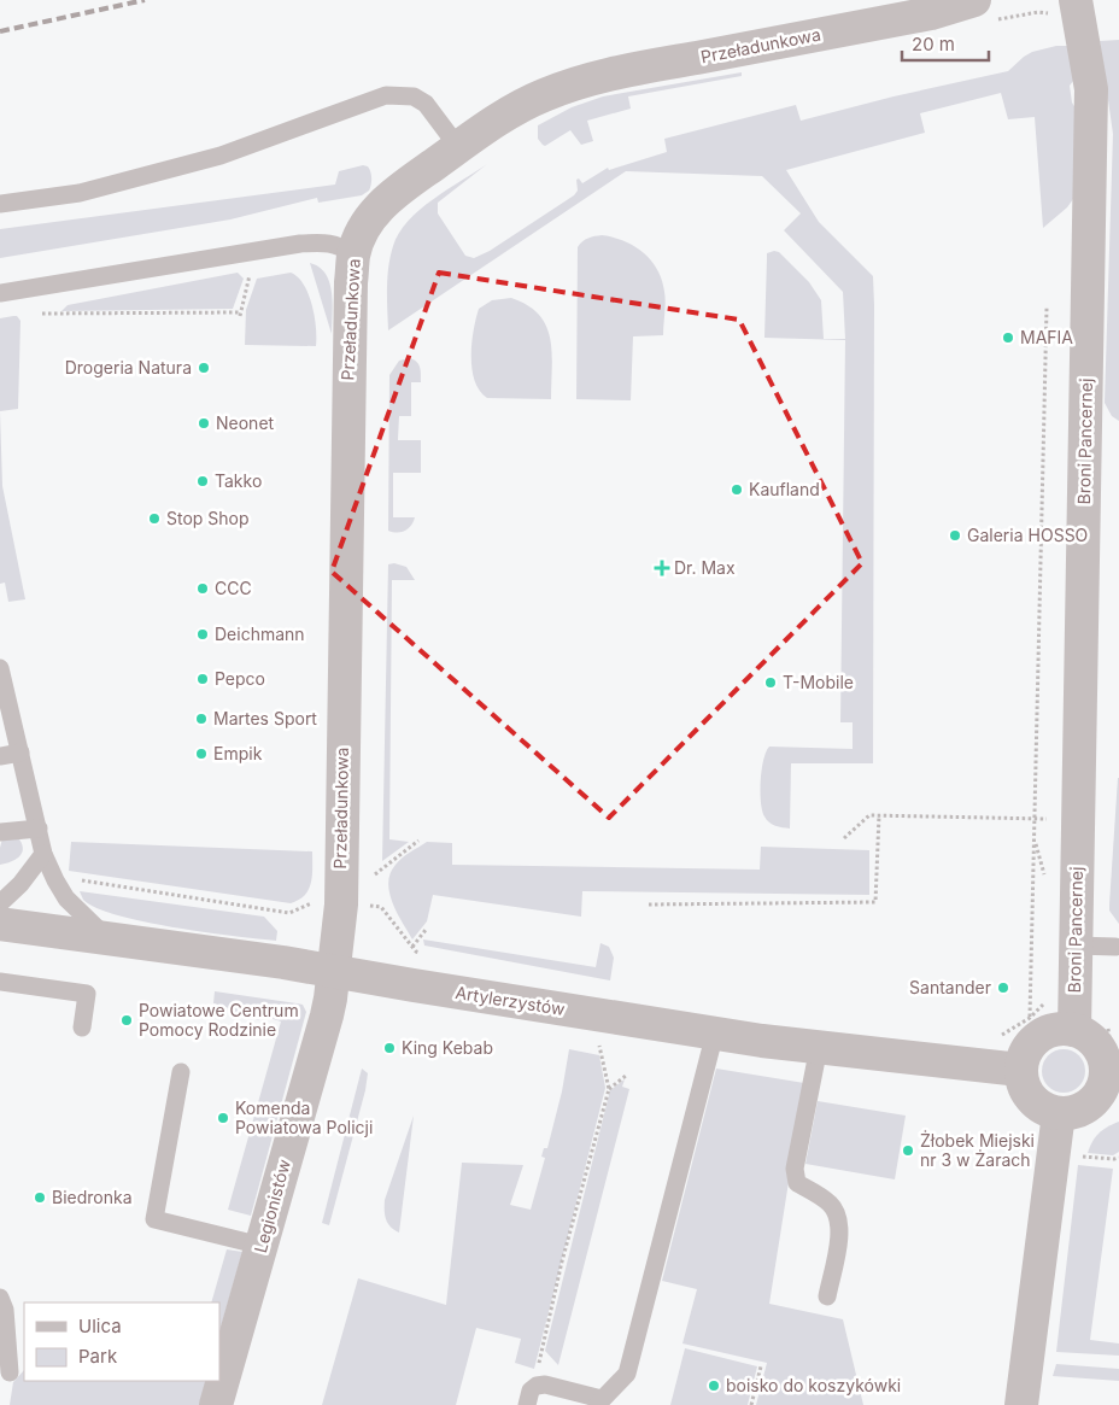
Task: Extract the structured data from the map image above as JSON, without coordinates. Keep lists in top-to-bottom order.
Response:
{
  "streets": {
    "street": [
      "Przeładunkowa",
      "Broni Pancernej",
      "Artylerzystów",
      "Legionistów"
    ]
  },
  "crossings": [
    ["Przeładunkowa", "Artylerzystów"],
    ["Przeładunkowa", "Legionistów"],
    ["Broni Pancernej", "Artylerzystów"],
    ["Artylerzystów", "Legionistów"]
  ],
  "places": {
    "other": [
      "MAFIA",
      "Drogeria Natura",
      "Neonet",
      "Takko",
      "Kaufland",
      "Stop Shop",
      "Galeria HOSSO",
      "CCC",
      "Deichmann",
      "Pepco",
      "T-Mobile",
      "Martes Sport",
      "Empik",
      "Santander",
      "Powiatowe Centrum Pomocy Rodzinie",
      "King Kebab",
      "Komenda Powiatowa Policji",
      "Żłobek Miejski nr 3 w Żarach",
      "Biedronka",
      "boisko do koszykówki"
    ],
    "health": ["Dr. Max"]
  },
  "legend": ["Ulica", "Park"],
  "scale_bar": "20 m"
}
